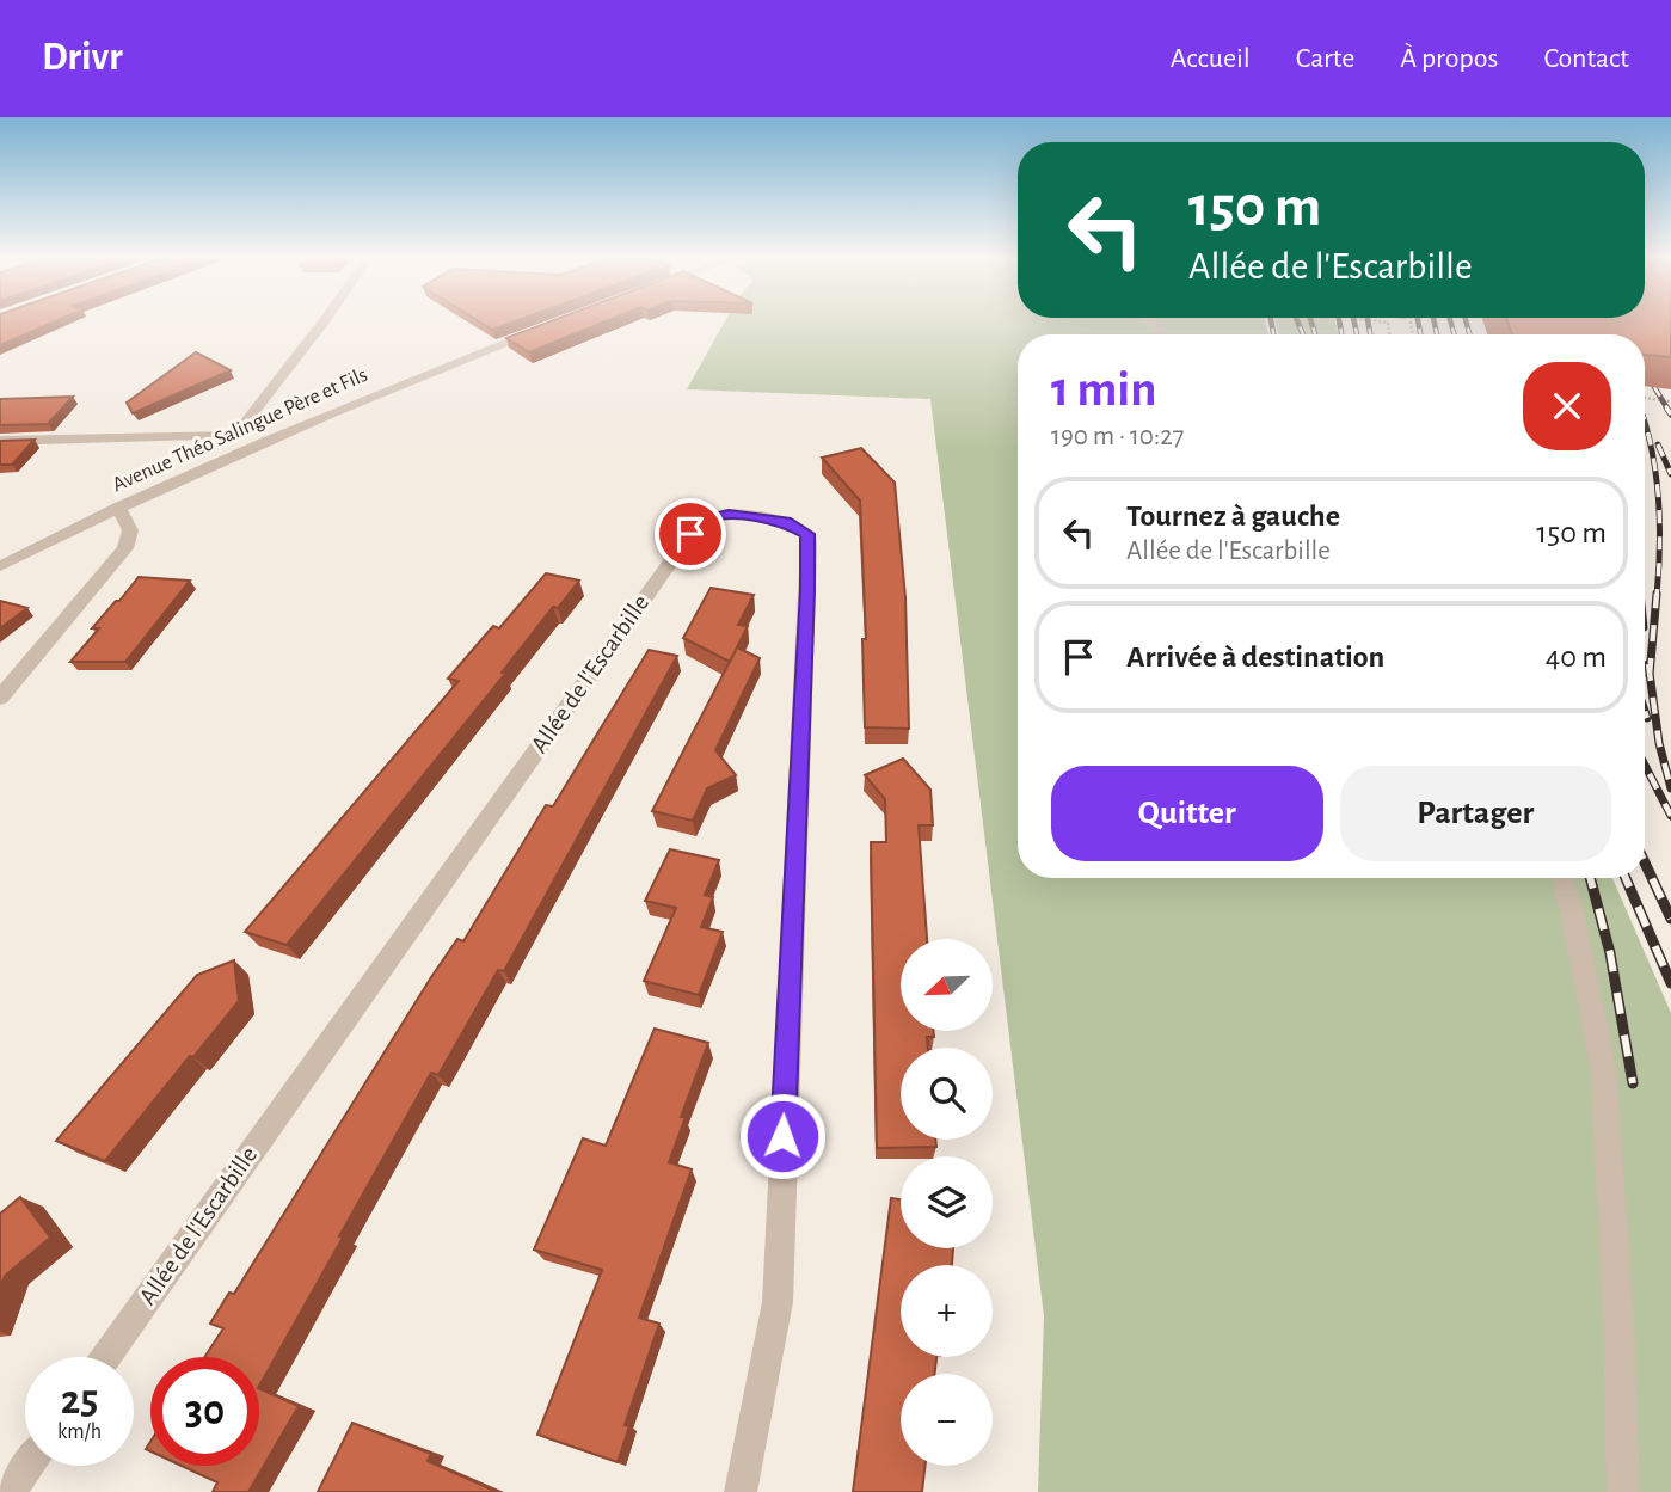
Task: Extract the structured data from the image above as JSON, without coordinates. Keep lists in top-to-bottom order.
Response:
{
  "streets": {
    "street": ["Avenue Théo Salingue Père et Fils", "Allée de l'Escarbille"]
  },
  "north": "bottom left",
  "page": {
    "header": "Drivr",
    "nav": [
      "Accueil",
      "Carte",
      "À propos",
      "Contact"
    ],
    "turn": ["150 m", "Allée de l'Escarbille"],
    "heading": ["1 min", "190 m · 10:27"],
    "list": [
      {
        "name": "Tournez à gauche",
        "note": "Allée de l'Escarbille",
        "value": "150 m"
      },
      {
        "name": "Arrivée à destination",
        "value": "40 m"
      }
    ],
    "buttons": ["Quitter", "Partager"],
    "map_buttons": ["+", "−"],
    "speed": "25 km/h",
    "limit": "30"
  }
}
